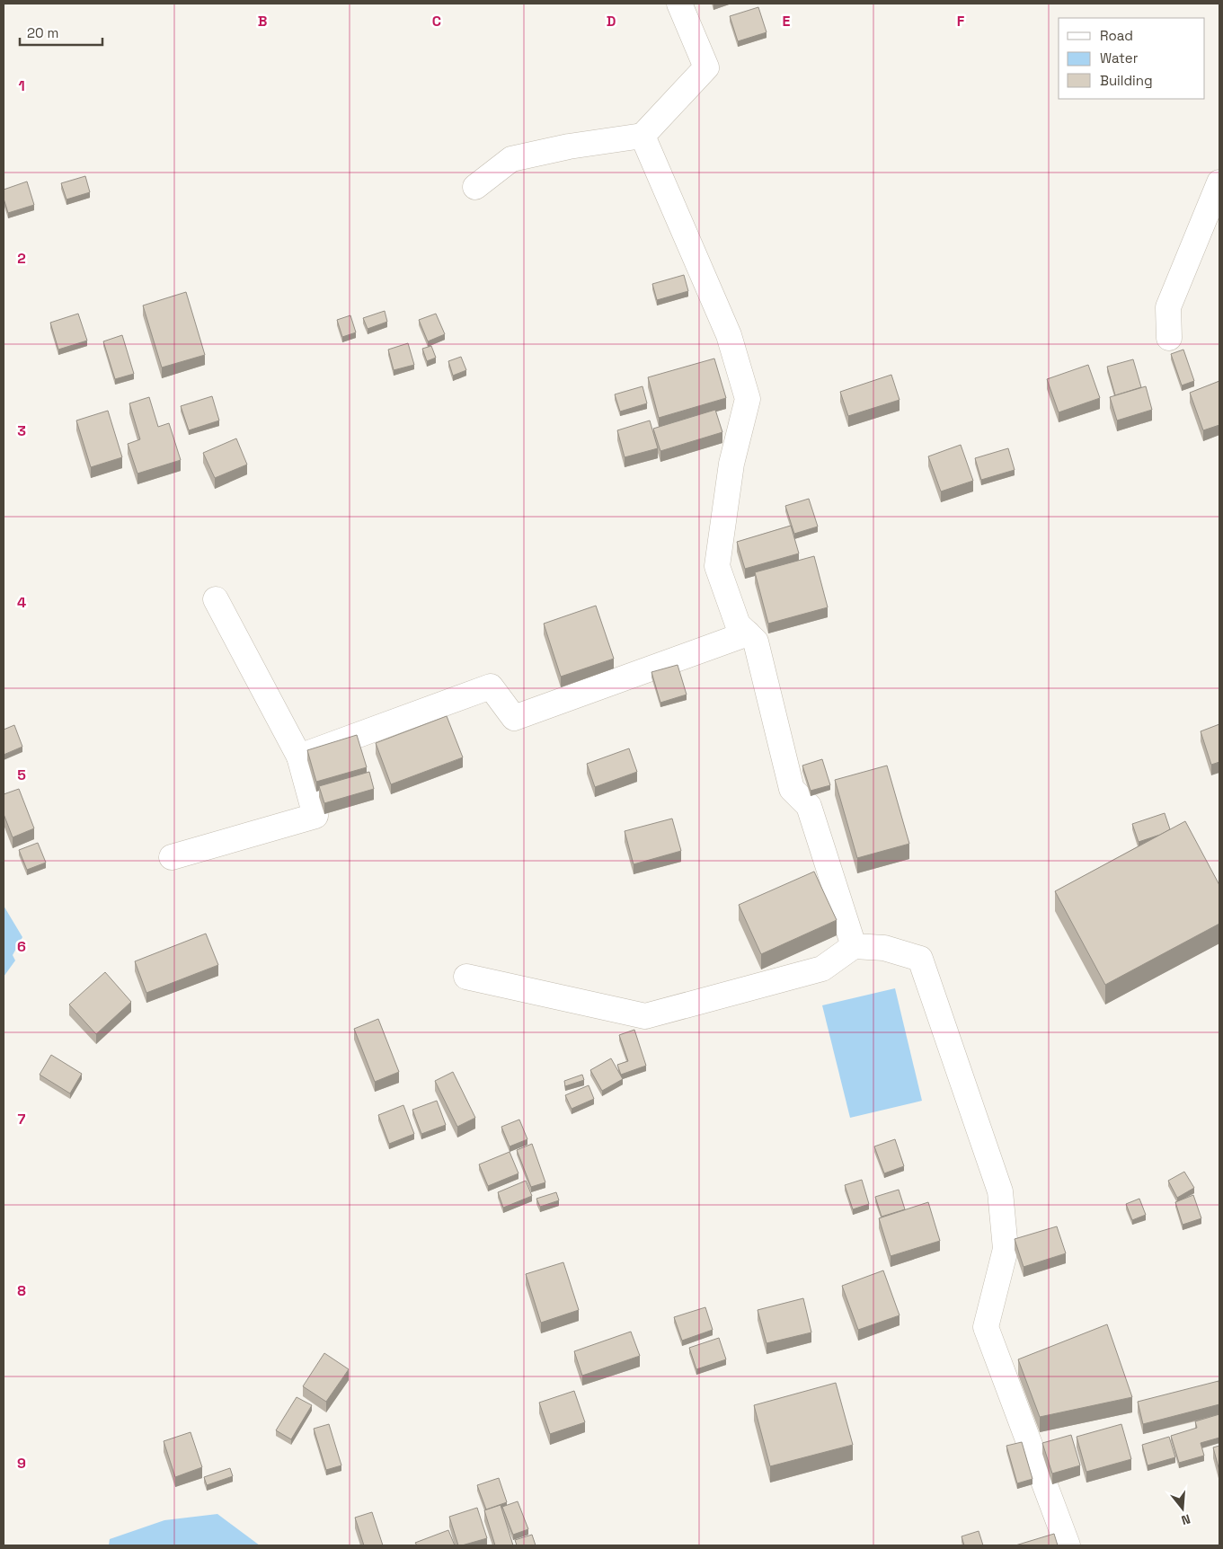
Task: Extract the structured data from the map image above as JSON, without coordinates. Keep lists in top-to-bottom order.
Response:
{
  "legend": ["Road", "Water", "Building"],
  "scale_bar": "20 m",
  "north": "bottom",
  "grid": {
    "columns": [
      "B",
      "C",
      "D",
      "E",
      "F"
    ],
    "rows": [
      "1",
      "2",
      "3",
      "4",
      "5",
      "6",
      "7",
      "8",
      "9"
    ]
  }
}
